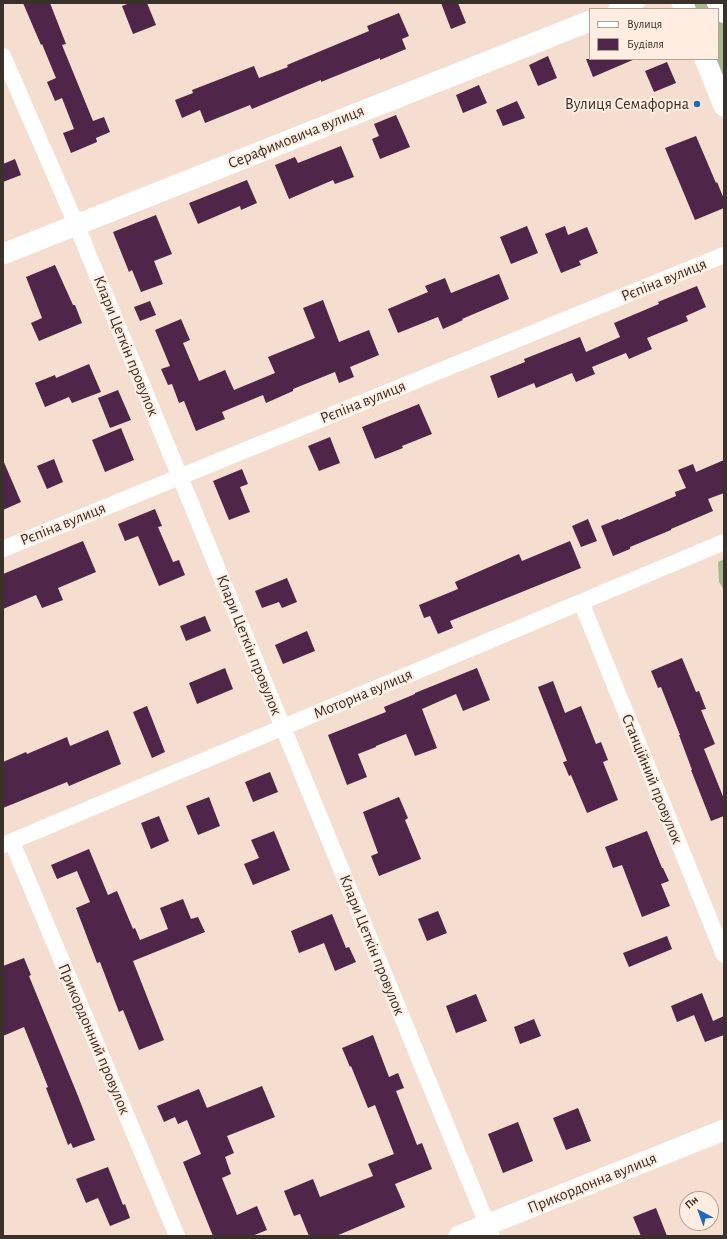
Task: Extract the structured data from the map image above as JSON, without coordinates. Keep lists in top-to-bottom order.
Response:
{
  "streets": {
    "street": [
      "Серафимовича вулиця",
      "Рєпіна вулиця",
      "Клари Цеткін провулок",
      "Моторна вулиця",
      "Станційний провулок",
      "Прикордонний провулок",
      "Прикордонна вулиця"
    ]
  },
  "crossings": [
    ["Серафимовича вулиця", "Клари Цеткін провулок"],
    ["Рєпіна вулиця", "Клари Цеткін провулок"],
    ["Клари Цеткін провулок", "Моторна вулиця"],
    ["Клари Цеткін провулок", "Прикордонна вулиця"],
    ["Моторна вулиця", "Станційний провулок"],
    ["Моторна вулиця", "Прикордонний провулок"]
  ],
  "places": ["Вулиця Семафорна"],
  "legend": ["Вулиця", "Будівля"],
  "north": "top left"
}
